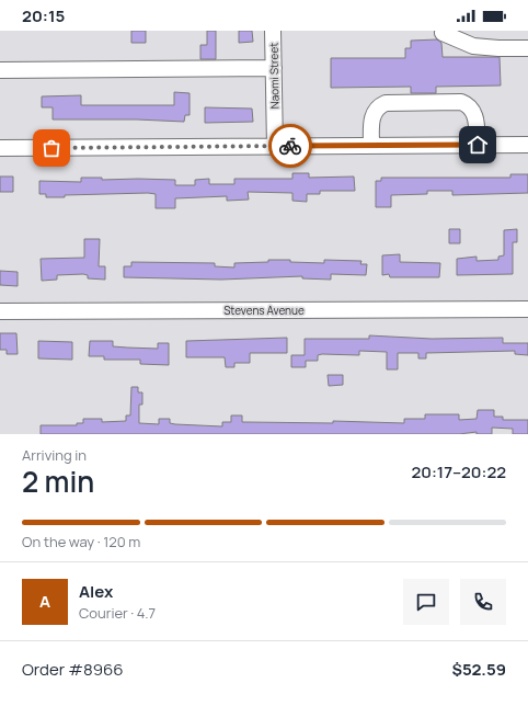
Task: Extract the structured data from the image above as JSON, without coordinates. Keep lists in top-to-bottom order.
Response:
{
  "streets": {
    "street": ["Naomi Street", "Stevens Avenue"]
  },
  "page": {
    "status": "20:15",
    "heading": ["2 min", "Arriving in", "20:17–20:22"],
    "panel": [
      "Alex",
      "Courier · 4.7",
      "Order #8966",
      "$52.59"
    ],
    "bar": "On the way · 120 m",
    "round": "A"
  }
}
